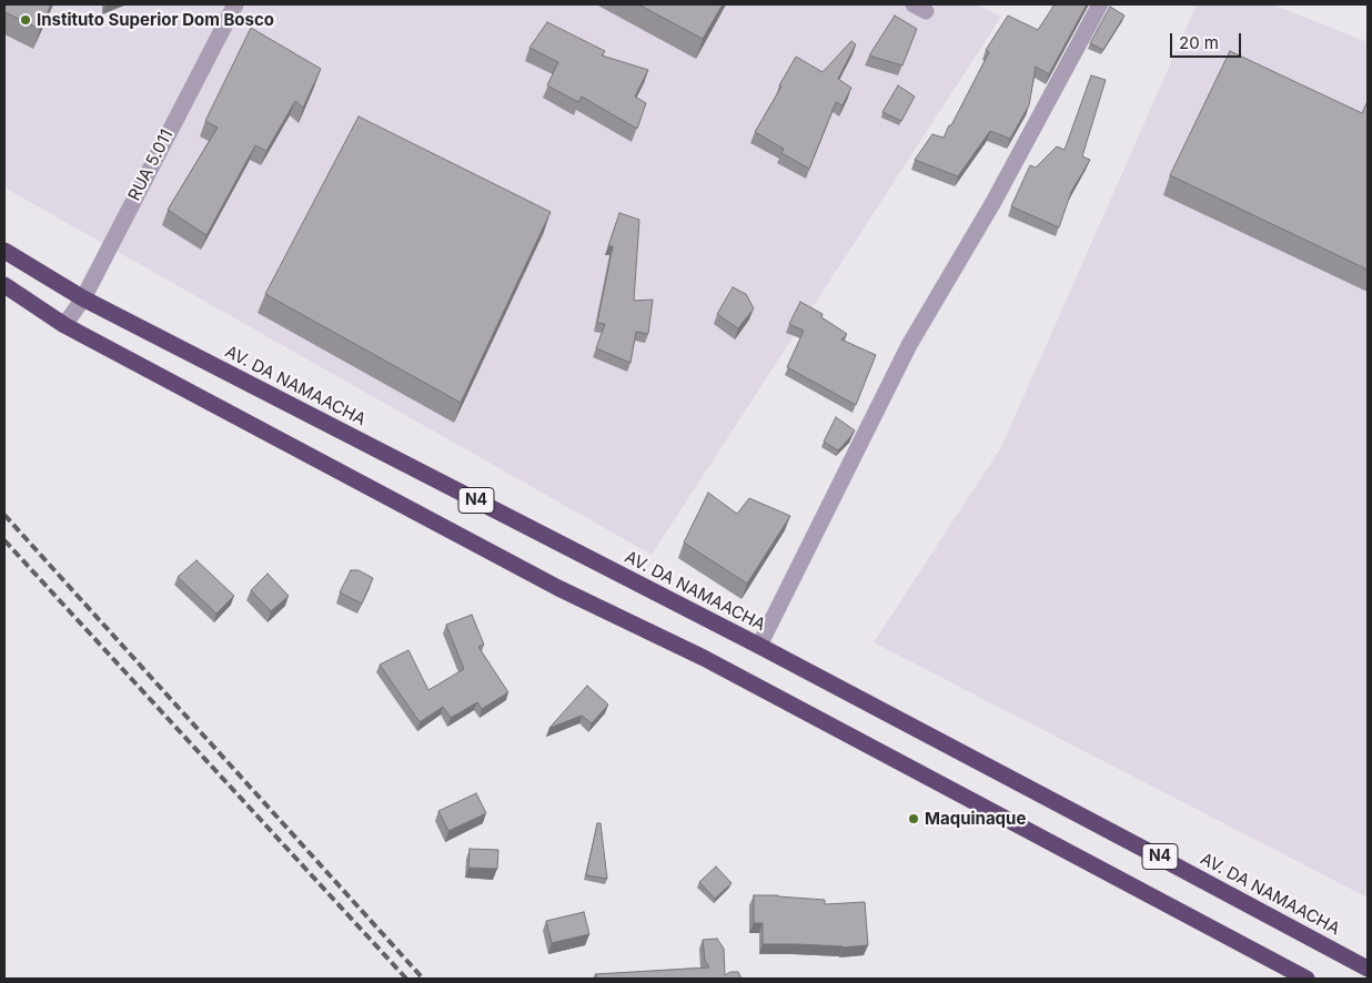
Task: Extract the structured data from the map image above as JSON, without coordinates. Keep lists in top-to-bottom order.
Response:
{
  "streets": {
    "highway": ["AV. DA NAMAACHA", "N4"],
    "street": ["RUA 5.011"]
  },
  "crossings": [
    ["RUA 5.011", "AV. DA NAMAACHA"],
    ["RUA 5.011", "N4"]
  ],
  "places": ["Instituto Superior Dom Bosco", "Maquinaque"],
  "scale_bar": "20 m"
}
